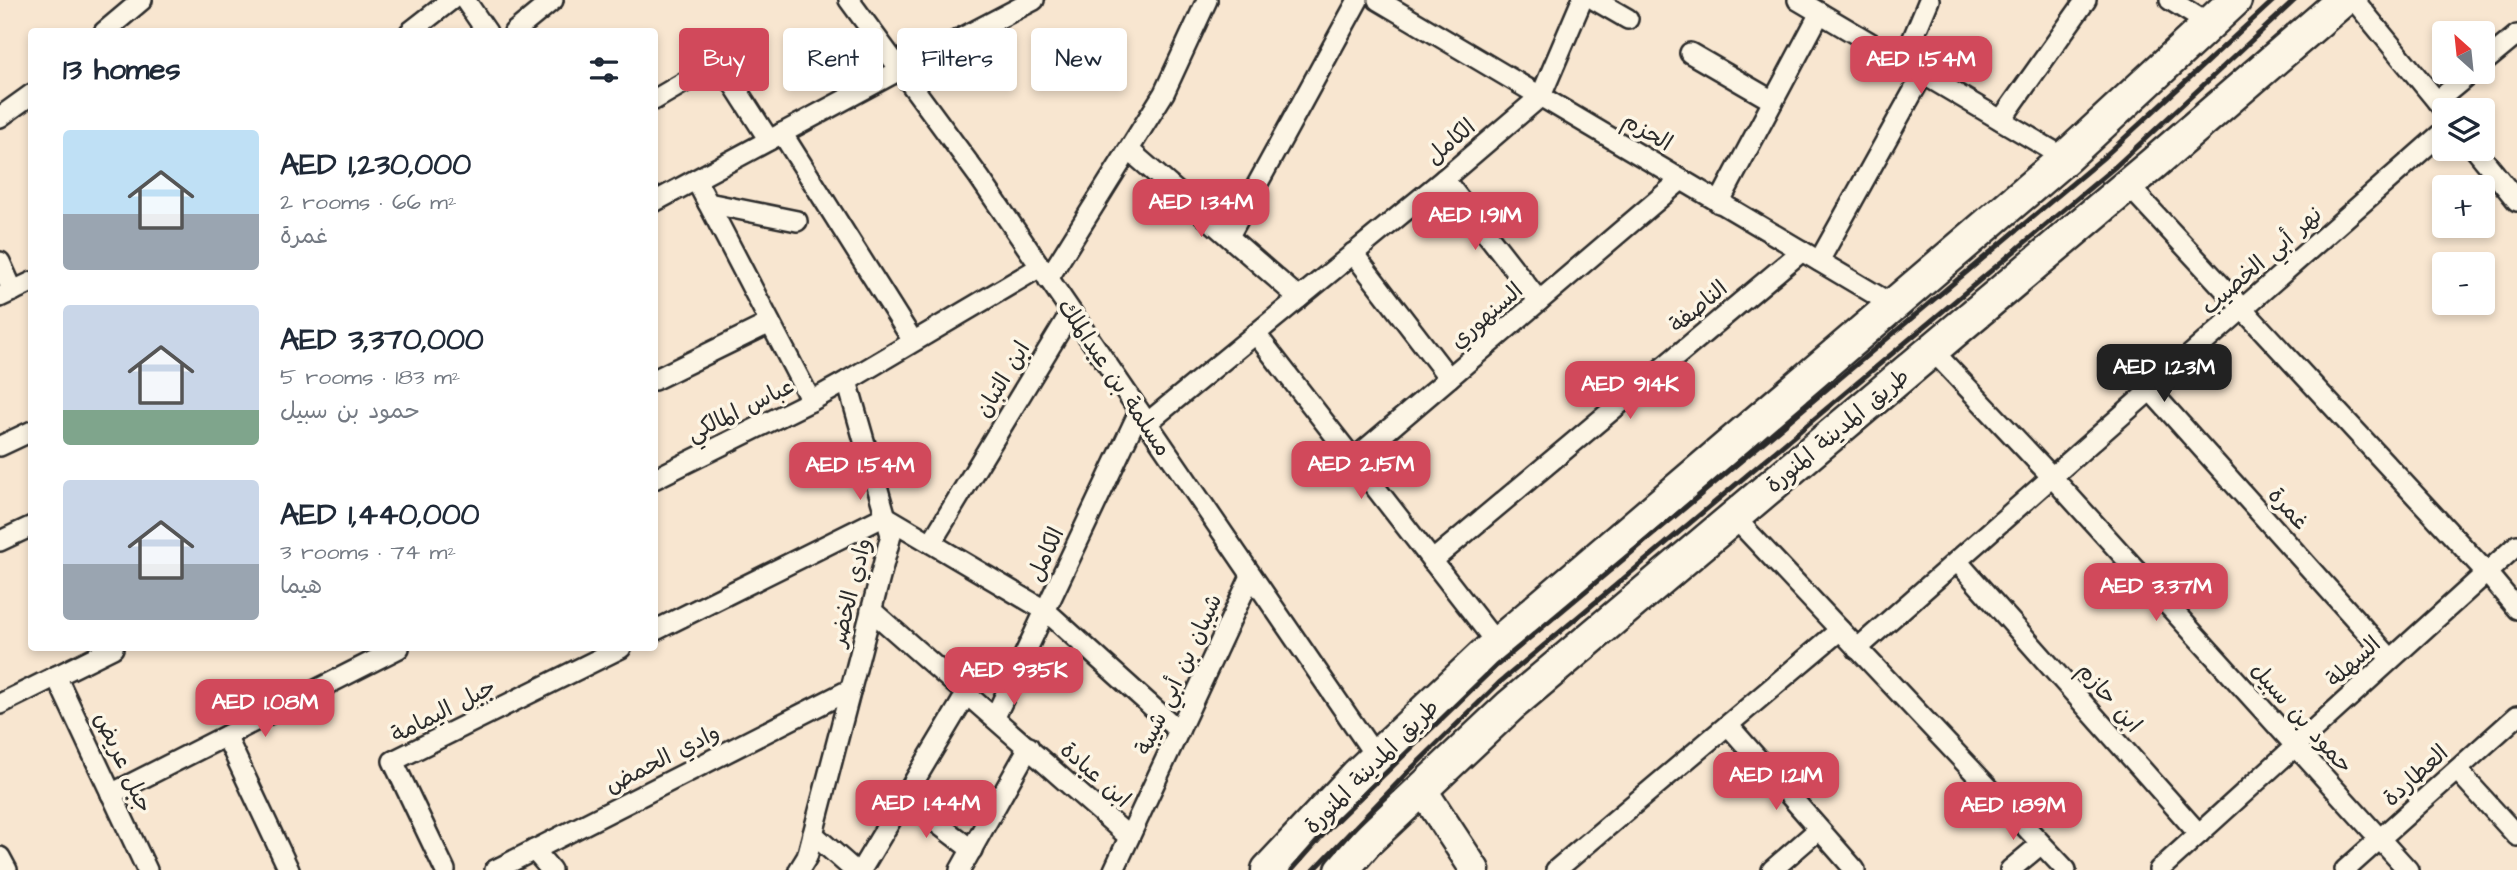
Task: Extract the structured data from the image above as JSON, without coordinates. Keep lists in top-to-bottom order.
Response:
{
  "streets": {
    "main road": ["طريق المدينة المنورة"],
    "street": [
      "الحزم",
      "الكامل",
      "نهر أبي الخصيب",
      "الناصفة",
      "السنهوري",
      "مسلمة بن عبدالملك",
      "ابن التبان",
      "عباس المالكي",
      "غمرة",
      "وادي الخضر",
      "السهلة",
      "شيبان بن أبي شيبة",
      "ابن حازم",
      "جبل اليمامة",
      "حمود بن سبيل",
      "وادي الحمض",
      "جبل عريض",
      "ابن عبادة",
      "العطاردة"
    ]
  },
  "crossings": [
    ["الحزم", "الكامل"],
    ["الحزم", "الناصفة"],
    ["الحزم", "السنهوري"],
    ["الحزم", "طريق المدينة المنورة"],
    ["الكامل", "مسلمة بن عبدالملك"],
    ["الكامل", "ابن عبادة"],
    ["نهر أبي الخصيب", "غمرة"],
    ["نهر أبي الخصيب", "ابن حازم"],
    ["نهر أبي الخصيب", "حمود بن سبيل"],
    ["مسلمة بن عبدالملك", "ابن التبان"],
    ["مسلمة بن عبدالملك", "طريق المدينة المنورة"],
    ["مسلمة بن عبدالملك", "شيبان بن أبي شيبة"],
    ["عباس المالكي", "وادي الخضر"],
    ["طريق المدينة المنورة", "حمود بن سبيل"],
    ["غمرة", "السهلة"],
    ["وادي الخضر", "وادي الحمض"],
    ["وادي الخضر", "ابن عبادة"],
    ["السهلة", "ابن حازم"],
    ["السهلة", "حمود بن سبيل"],
    ["شيبان بن أبي شيبة", "ابن عبادة"],
    ["حمود بن سبيل", "العطاردة"]
  ],
  "north": "top left",
  "page": {
    "map_buttons": ["+", "−"],
    "chip": [
      "Buy",
      "Rent",
      "Filters",
      "New"
    ],
    "heading": "13 homes",
    "price": [
      "AED 1.54M",
      "AED 1.34M",
      "AED 1.91M",
      "AED 1.23M",
      "AED 914K",
      "AED 2.15M",
      "AED 1.54M",
      "AED 3.37M",
      "AED 935K",
      "AED 1.08M",
      "AED 1.21M",
      "AED 1.44M",
      "AED 1.89M"
    ],
    "list": [
      {
        "name": "AED 1,230,000",
        "note": "2 rooms · 66 m² · غمرة"
      },
      {
        "name": "AED 3,370,000",
        "note": "5 rooms · 183 m² · حمود بن سبيل"
      },
      {
        "name": "AED 1,440,000",
        "note": "3 rooms · 74 m² · هيما"
      }
    ]
  }
}
